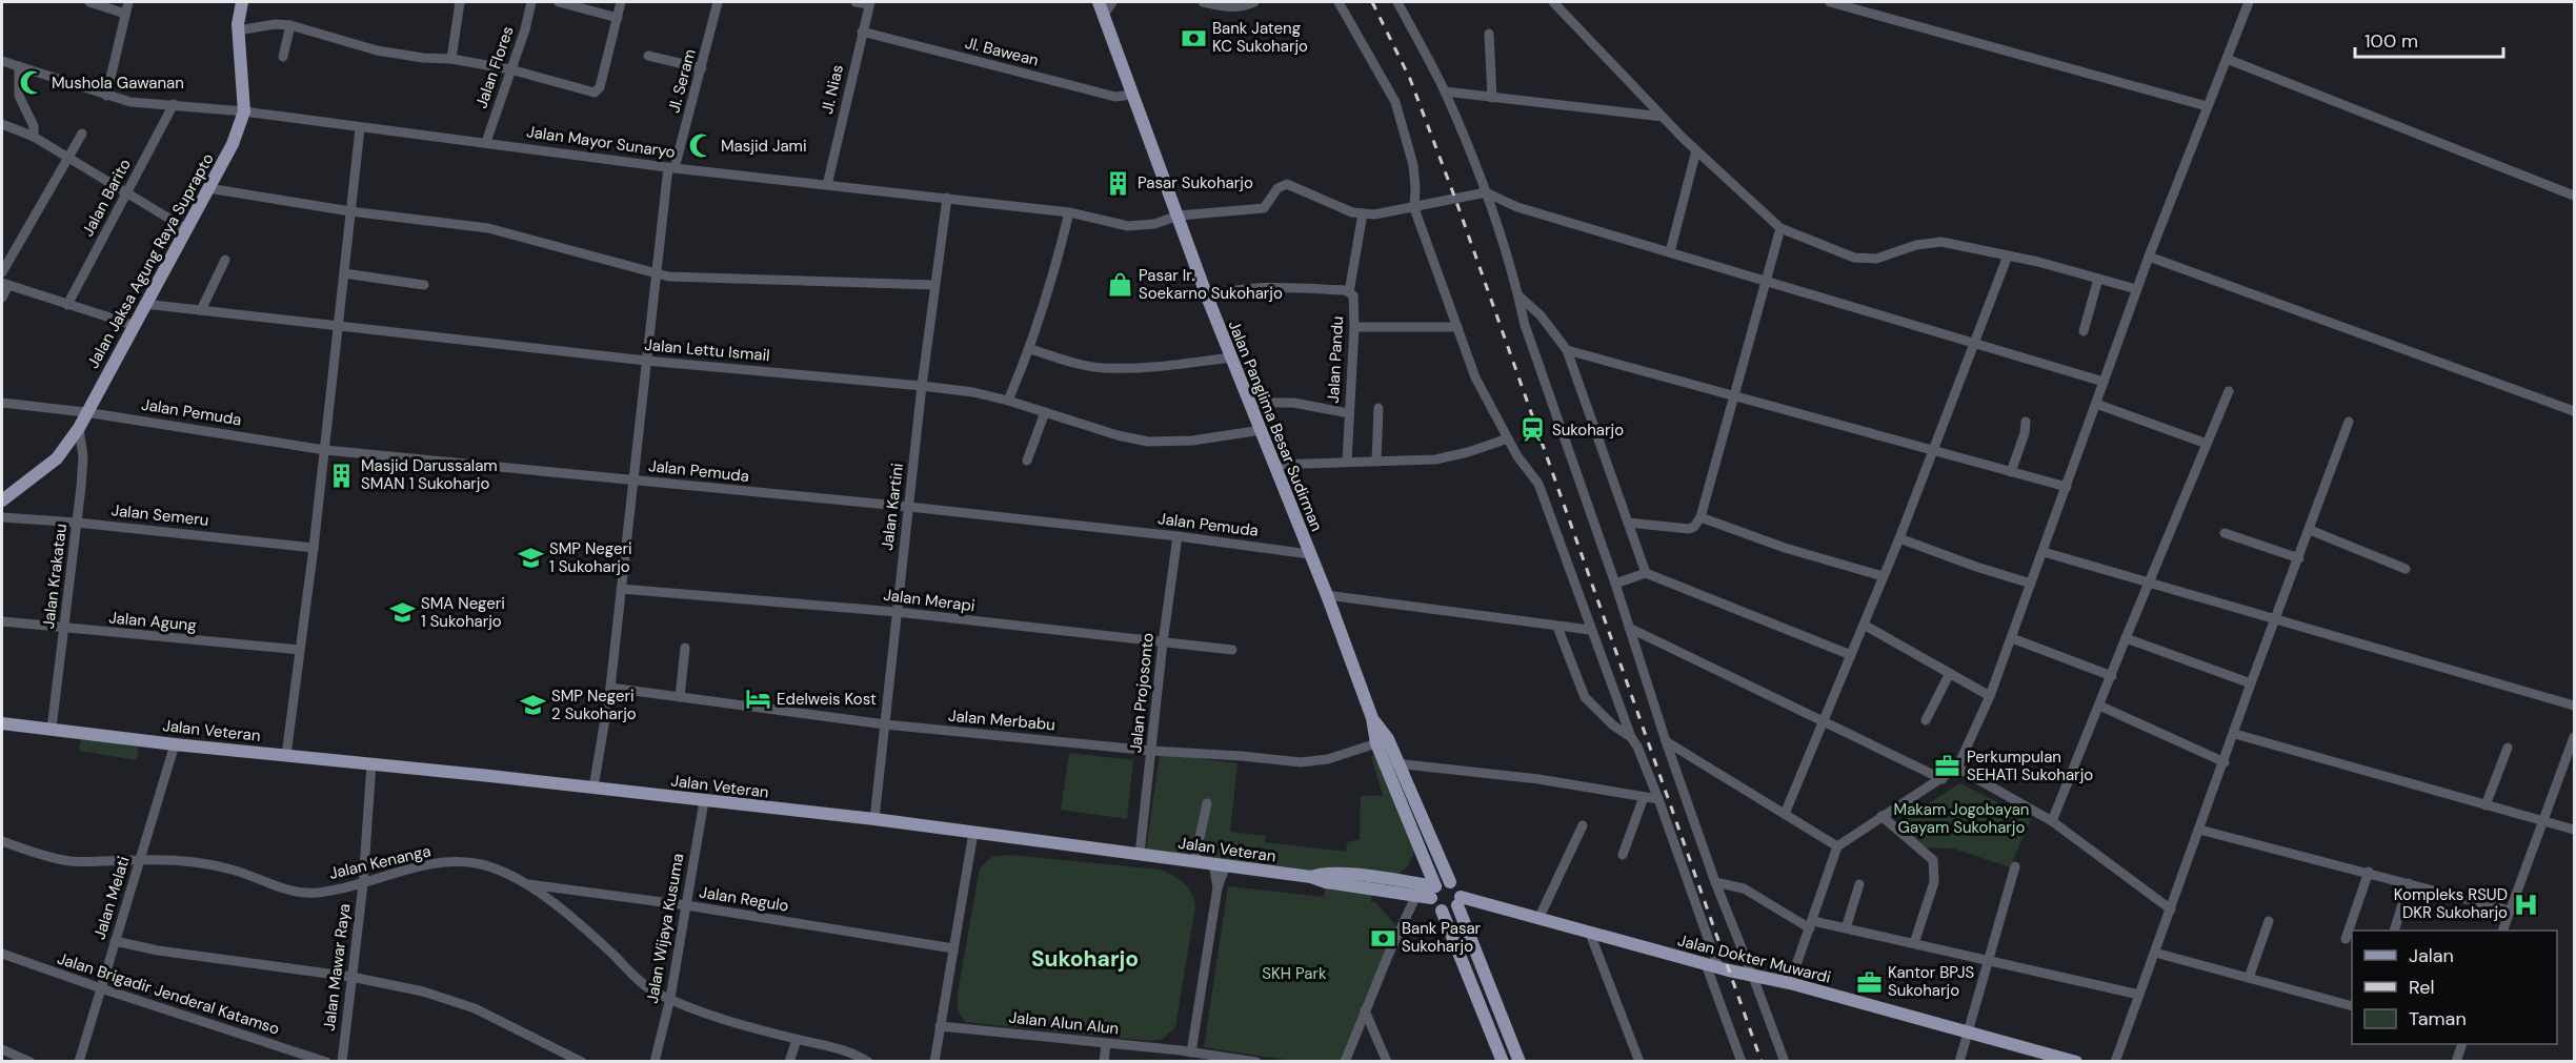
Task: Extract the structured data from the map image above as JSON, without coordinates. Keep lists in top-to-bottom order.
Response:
{
  "streets": {
    "main road": [
      "Jalan Jaksa Agung Raya Suprapto",
      "Jalan Panglima Besar Sudirman",
      "Jalan Veteran",
      "Jalan Dokter Muwardi"
    ],
    "street": [
      "Jl. Bawean",
      "Jalan Flores",
      "Jl. Seram",
      "Jl. Nias",
      "Jalan Mayor Sunaryo",
      "Jalan Barito",
      "Jalan Lettu Ismail",
      "Jalan Pandu",
      "Jalan Pemuda",
      "Jalan Kartini",
      "Jalan Semeru",
      "Jalan Krakatau",
      "Jalan Merapi",
      "Jalan Agung",
      "Jalan Projosonto",
      "Jalan Merbabu",
      "Jalan Kenanga",
      "Jalan Melati",
      "Jalan Regulo",
      "Jalan Wijaya Kusuma",
      "Jalan Mawar Raya",
      "Jalan Brigadir Jenderal Katamso",
      "Jalan Alun Alun"
    ]
  },
  "crossings": [
    ["Jl. Bawean", "Jl. Nias"],
    ["Jl. Bawean", "Jalan Panglima Besar Sudirman"],
    ["Jalan Flores", "Jalan Mayor Sunaryo"],
    ["Jl. Seram", "Jalan Mayor Sunaryo"],
    ["Jl. Seram", "Jalan Lettu Ismail"],
    ["Jl. Seram", "Jalan Pemuda"],
    ["Jl. Seram", "Jalan Merapi"],
    ["Jl. Seram", "Jalan Merbabu"],
    ["Jl. Seram", "Jalan Veteran"],
    ["Jl. Nias", "Jalan Mayor Sunaryo"],
    ["Jalan Mayor Sunaryo", "Jalan Barito"],
    ["Jalan Mayor Sunaryo", "Jalan Jaksa Agung Raya Suprapto"],
    ["Jalan Mayor Sunaryo", "Jalan Pandu"],
    ["Jalan Mayor Sunaryo", "Jalan Panglima Besar Sudirman"],
    ["Jalan Mayor Sunaryo", "Jalan Kartini"],
    ["Jalan Jaksa Agung Raya Suprapto", "Jalan Lettu Ismail"],
    ["Jalan Jaksa Agung Raya Suprapto", "Jalan Pemuda"],
    ["Jalan Jaksa Agung Raya Suprapto", "Jalan Krakatau"],
    ["Jalan Lettu Ismail", "Jalan Panglima Besar Sudirman"],
    ["Jalan Lettu Ismail", "Jalan Kartini"],
    ["Jalan Pemuda", "Jalan Panglima Besar Sudirman"],
    ["Jalan Pemuda", "Jalan Kartini"],
    ["Jalan Pemuda", "Jalan Projosonto"],
    ["Jalan Panglima Besar Sudirman", "Jalan Merbabu"],
    ["Jalan Panglima Besar Sudirman", "Jalan Veteran"],
    ["Jalan Panglima Besar Sudirman", "Jalan Dokter Muwardi"],
    ["Jalan Kartini", "Jalan Merapi"],
    ["Jalan Kartini", "Jalan Merbabu"],
    ["Jalan Kartini", "Jalan Veteran"],
    ["Jalan Semeru", "Jalan Krakatau"],
    ["Jalan Krakatau", "Jalan Agung"],
    ["Jalan Krakatau", "Jalan Veteran"],
    ["Jalan Merapi", "Jalan Projosonto"],
    ["Jalan Projosonto", "Jalan Merbabu"],
    ["Jalan Projosonto", "Jalan Veteran"],
    ["Jalan Veteran", "Jalan Melati"],
    ["Jalan Veteran", "Jalan Wijaya Kusuma"],
    ["Jalan Veteran", "Jalan Dokter Muwardi"],
    ["Jalan Veteran", "Jalan Mawar Raya"],
    ["Jalan Kenanga", "Jalan Melati"],
    ["Jalan Kenanga", "Jalan Regulo"],
    ["Jalan Kenanga", "Jalan Wijaya Kusuma"],
    ["Jalan Kenanga", "Jalan Mawar Raya"],
    ["Jalan Melati", "Jalan Brigadir Jenderal Katamso"],
    ["Jalan Regulo", "Jalan Wijaya Kusuma"]
  ],
  "districts": ["Sukoharjo"],
  "parks": ["Makam Jogobayan Gayam Sukoharjo", "SKH Park"],
  "places": {
    "bank": ["Bank Jateng KC Sukoharjo", "Bank Pasar Sukoharjo"],
    "mosque": ["Mushola Gawanan", "Masjid Jami"],
    "building": ["Pasar Sukoharjo", "Masjid Darussalam SMAN 1 Sukoharjo"],
    "shop": ["Pasar Ir. Soekarno Sukoharjo"],
    "station": ["Sukoharjo"],
    "school or university": ["SMP Negeri 1 Sukoharjo", "SMA Negeri 1 Sukoharjo", "SMP Negeri 2 Sukoharjo"],
    "hotel": ["Edelweis Kost"],
    "office": ["Perkumpulan SEHATI Sukoharjo", "Kantor BPJS Sukoharjo"],
    "hospital": ["Kompleks RSUD DKR Sukoharjo"]
  },
  "legend": ["Jalan", "Rel", "Taman"],
  "scale_bar": "100 m"
}
